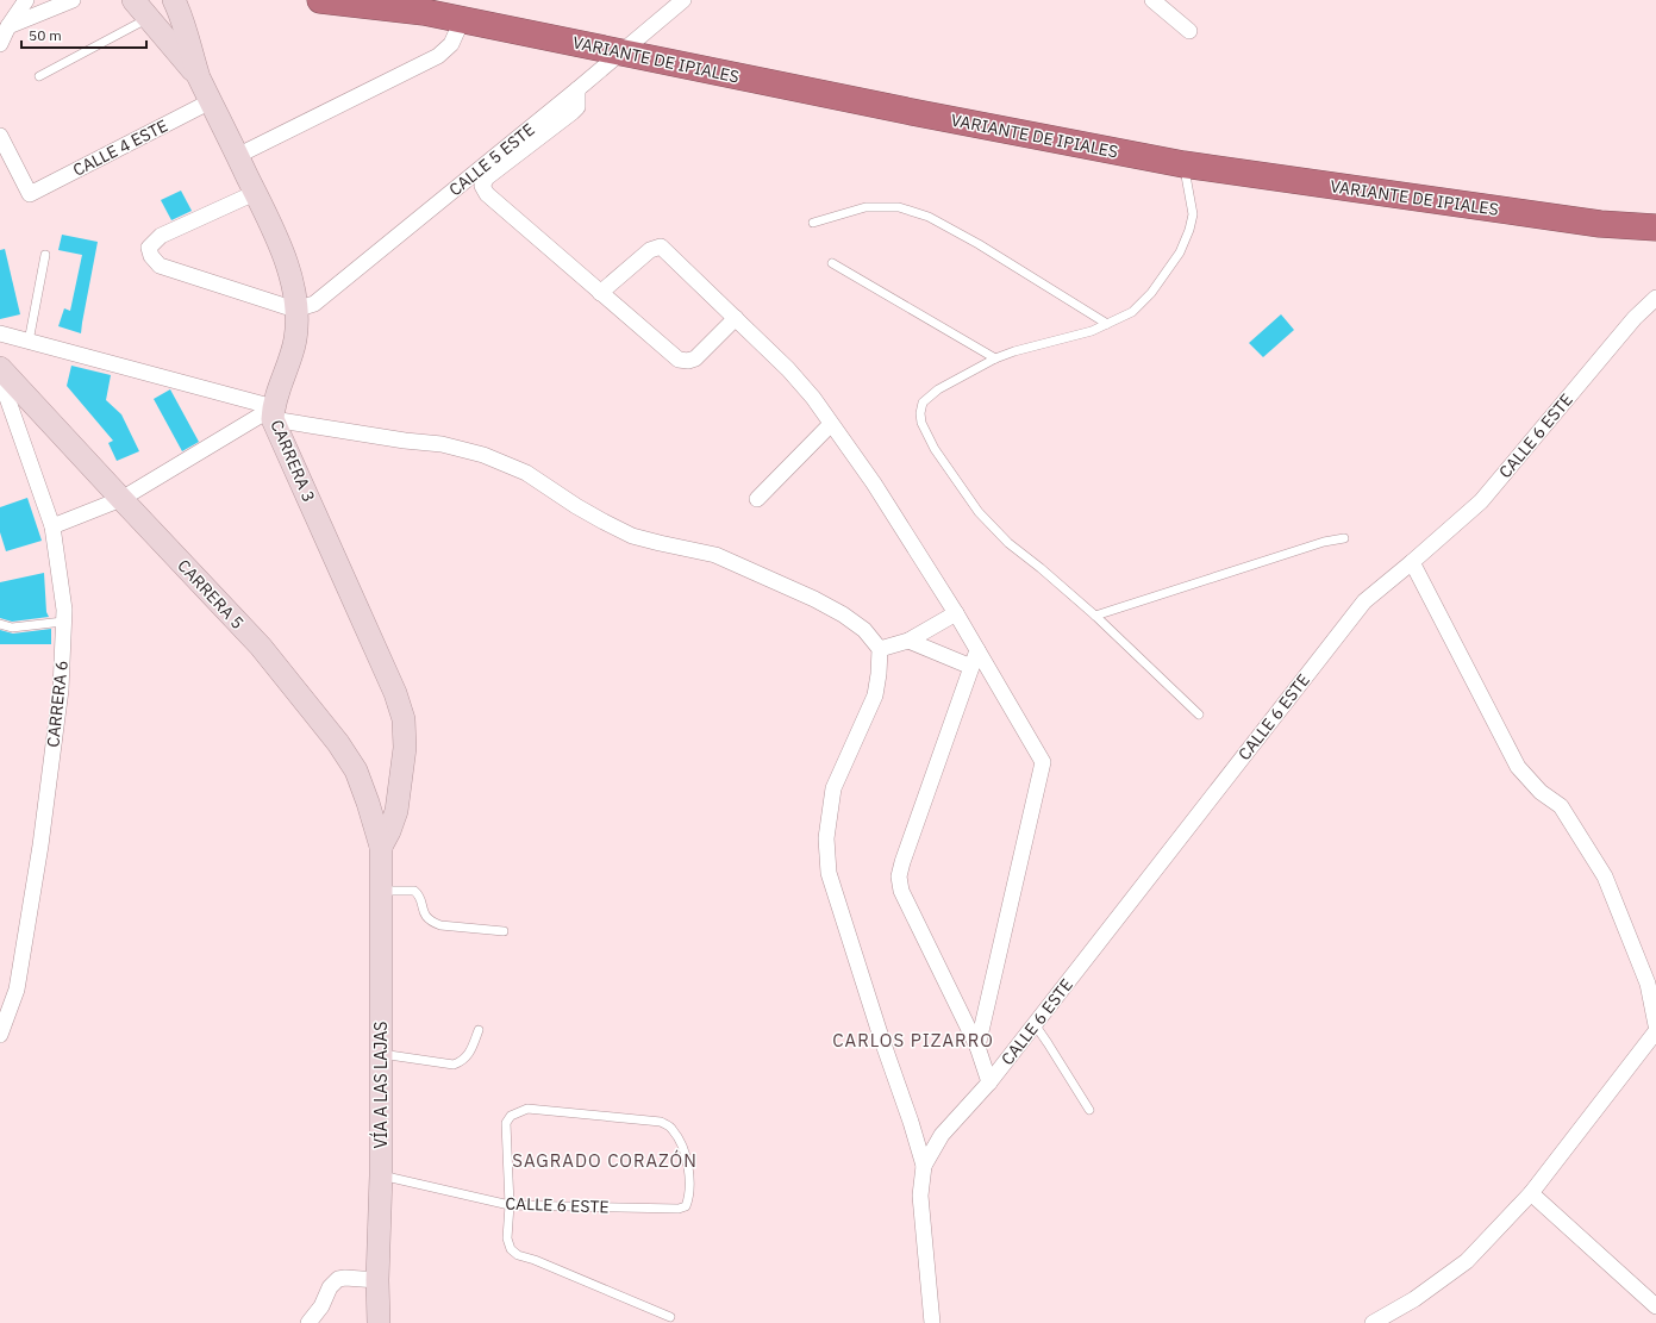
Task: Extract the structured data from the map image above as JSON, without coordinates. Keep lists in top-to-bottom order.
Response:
{
  "streets": {
    "highway": ["VARIANTE DE IPIALES"],
    "street": [
      "CALLE 4 ESTE",
      "CALLE 5 ESTE",
      "CALLE 6 ESTE",
      "CARRERA 3",
      "CARRERA 5",
      "CARRERA 6",
      "VÍA A LAS LAJAS"
    ]
  },
  "crossings": [
    ["VARIANTE DE IPIALES", "CALLE 5 ESTE"],
    ["CALLE 4 ESTE", "CARRERA 3"],
    ["CALLE 5 ESTE", "CARRERA 3"],
    ["CALLE 6 ESTE", "VÍA A LAS LAJAS"],
    ["CARRERA 3", "CARRERA 5"],
    ["CARRERA 3", "VÍA A LAS LAJAS"],
    ["CARRERA 5", "VÍA A LAS LAJAS"]
  ],
  "districts": ["CARLOS PIZARRO", "SAGRADO CORAZÓN"],
  "scale_bar": "50 m"
}
